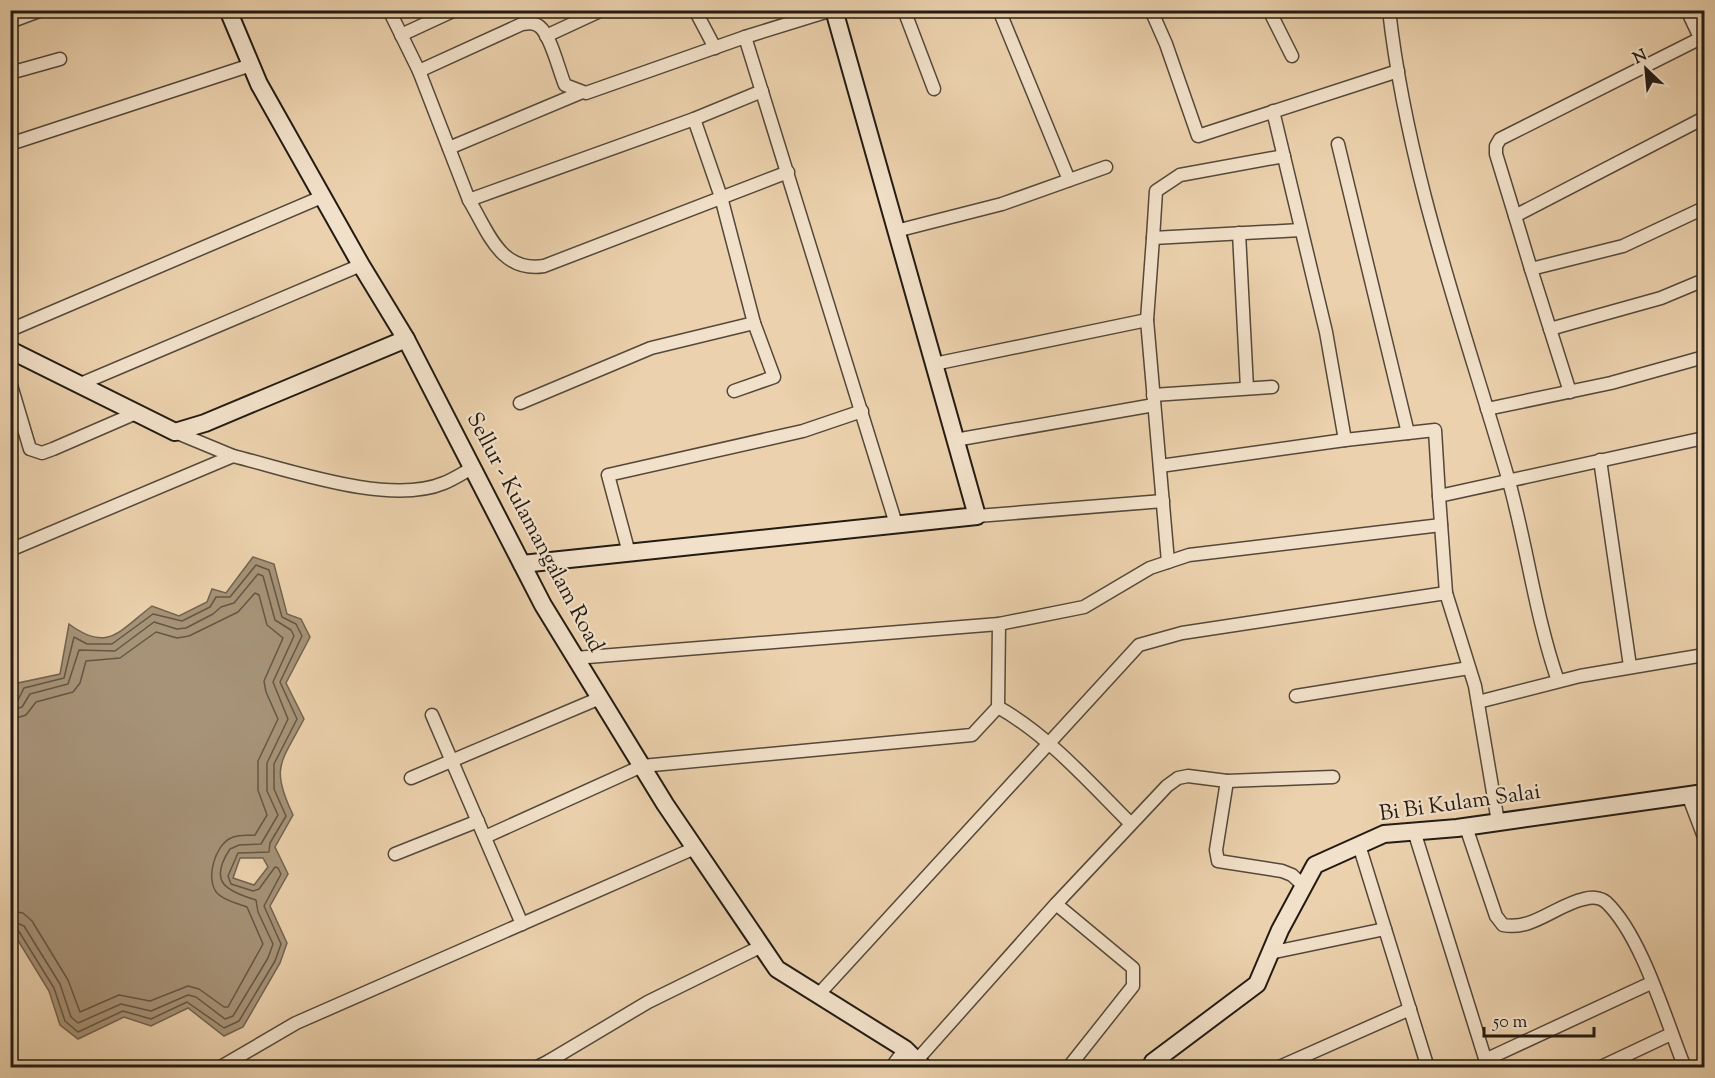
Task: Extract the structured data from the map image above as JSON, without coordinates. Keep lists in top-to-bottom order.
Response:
{
  "streets": {
    "street": ["Sellur - Kulamangalam Road", "Bi Bi Kulam Salai"]
  },
  "scale_bar": "50 m",
  "north": "top left"
}
